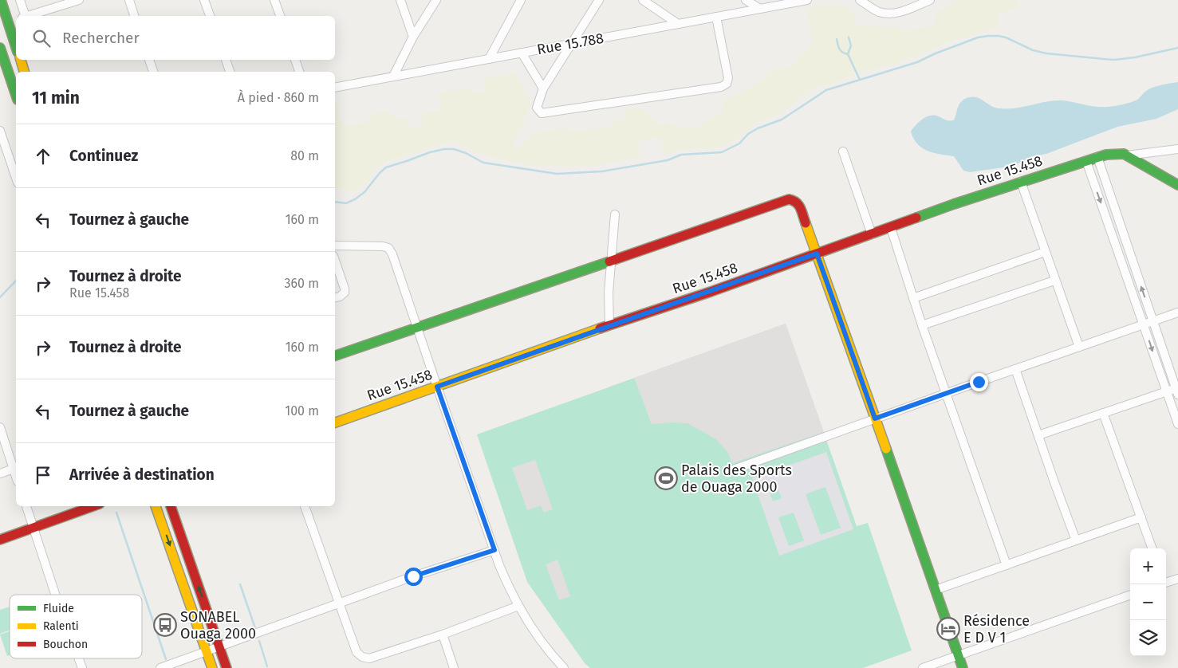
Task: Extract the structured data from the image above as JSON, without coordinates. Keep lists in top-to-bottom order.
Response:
{
  "streets": {
    "main road": ["Rue 15.458"],
    "street": ["Rue 15.788"]
  },
  "places": {
    "sports": ["Palais des Sports de Ouaga 2000"],
    "bus stop": ["SONABEL Ouaga 2000"],
    "hotel": ["Résidence E D V 1"]
  },
  "legend": ["Fluide", "Ralenti", "Bouchon"],
  "page": {
    "search": "Rechercher",
    "heading": ["11 min", "À pied · 860 m"],
    "list": [
      ["Continuez", "80 m"],
      ["Tournez à gauche", "160 m"],
      ["Tournez à droite", "Rue 15.458", "360 m"],
      ["Tournez à droite", "160 m"],
      ["Tournez à gauche", "100 m"],
      "Arrivée à destination"
    ],
    "map_buttons": ["+", "−"]
  }
}
